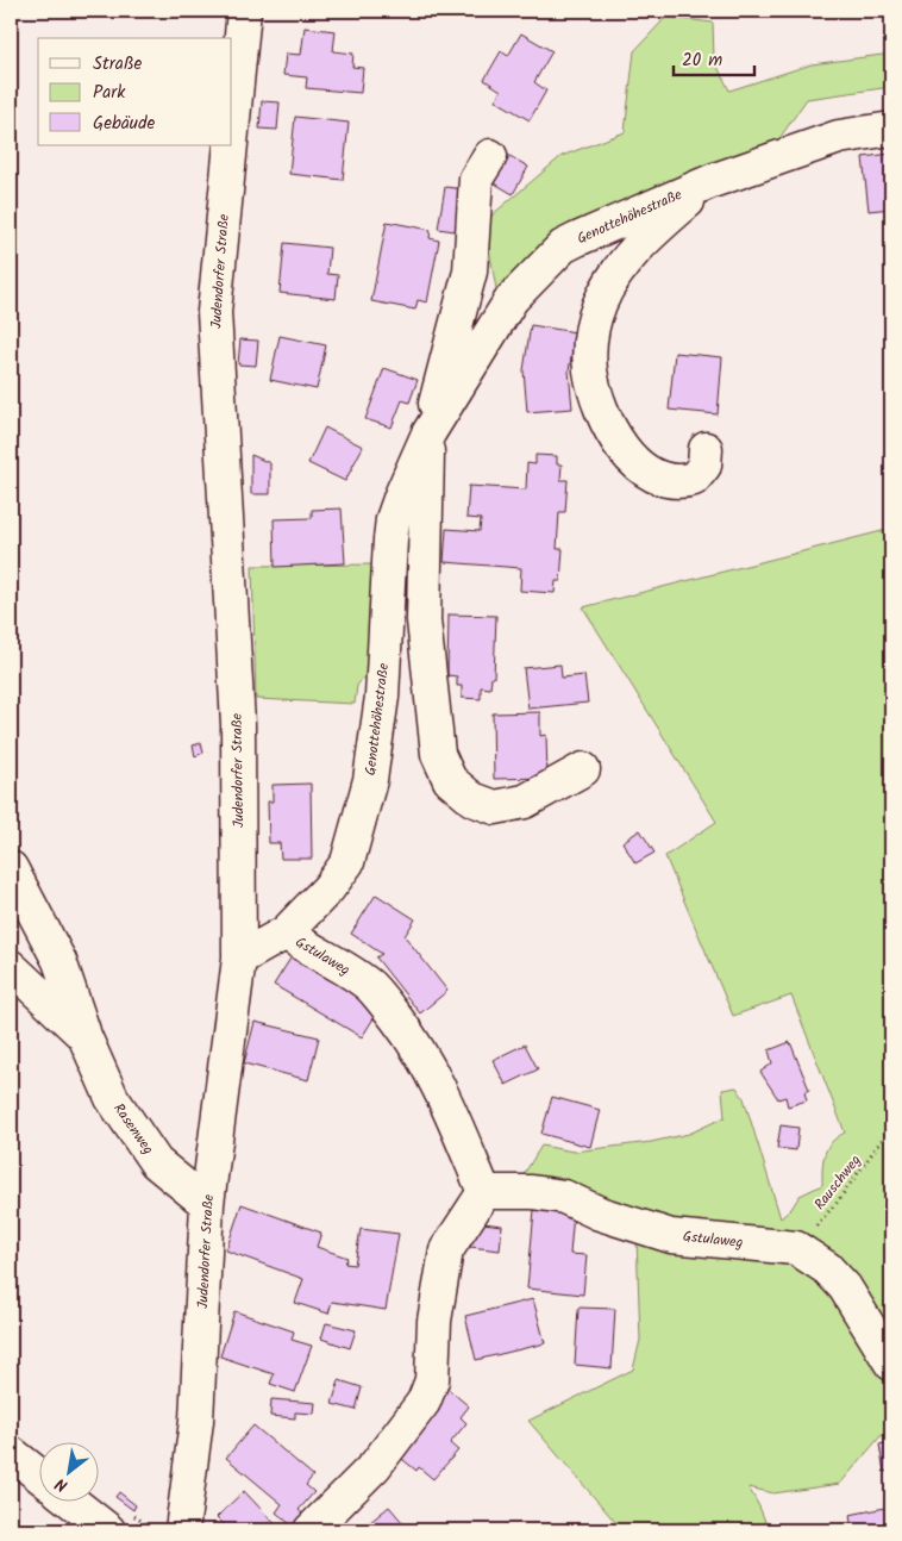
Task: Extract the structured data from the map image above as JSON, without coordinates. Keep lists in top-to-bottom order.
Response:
{
  "streets": {
    "street": [
      "Genottehöhestraße",
      "Judendorfer Straße",
      "Gstulaweg",
      "Rasenweg"
    ],
    "path": ["Rauschweg"]
  },
  "crossings": [
    ["Genottehöhestraße", "Judendorfer Straße"],
    ["Genottehöhestraße", "Gstulaweg"],
    ["Judendorfer Straße", "Rasenweg"],
    ["Gstulaweg", "Rauschweg"]
  ],
  "legend": ["Straße", "Park", "Gebäude"],
  "scale_bar": "20 m",
  "north": "bottom left"
}
